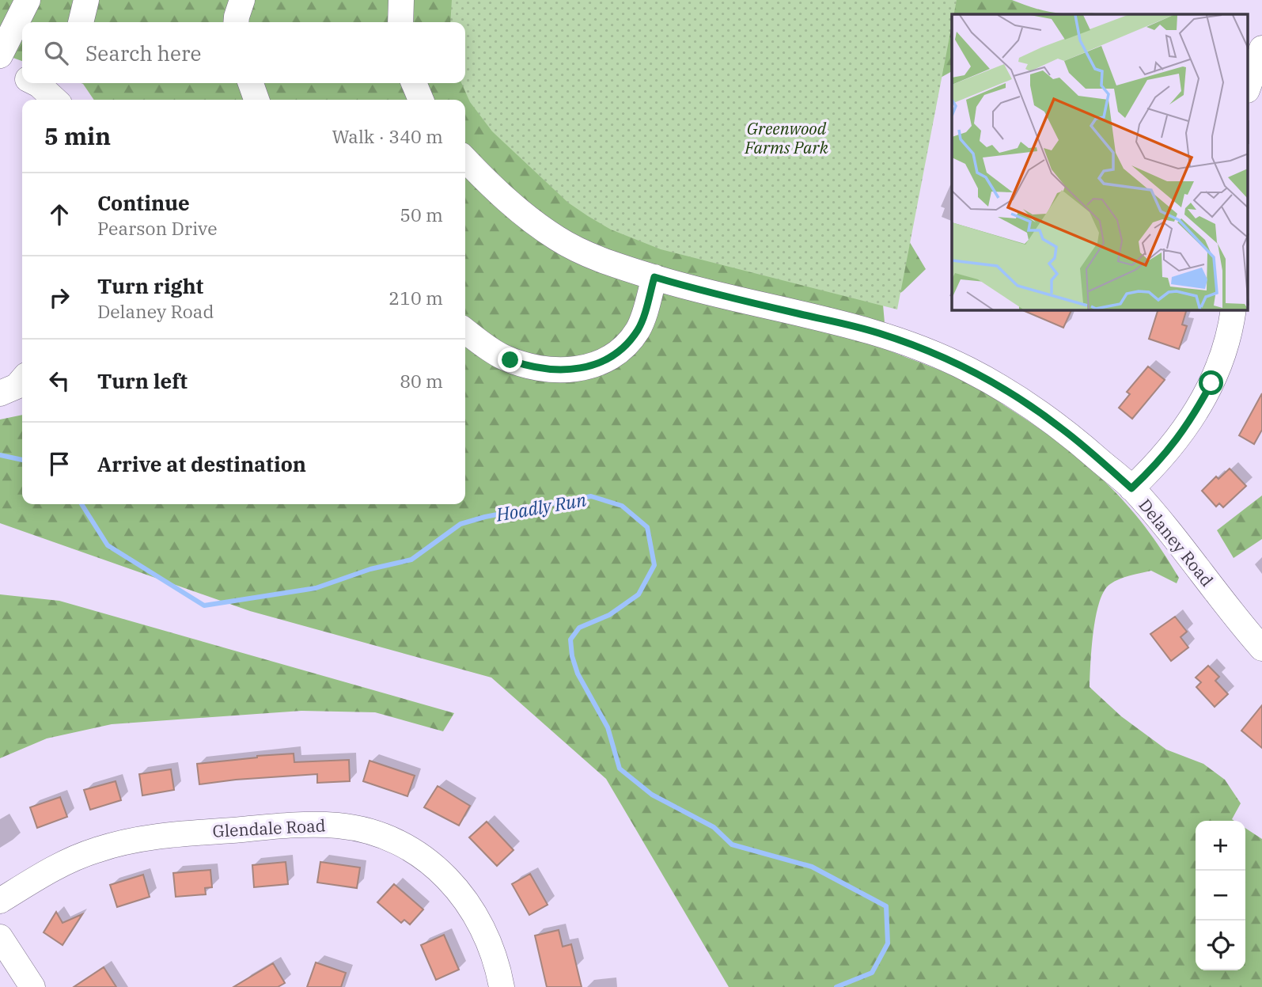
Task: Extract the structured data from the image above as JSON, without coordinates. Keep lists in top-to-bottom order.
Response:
{
  "streets": {
    "street": ["Delaney Road", "Glendale Road"]
  },
  "water": ["Hoadly Run"],
  "parks": ["Greenwood Farms Park"],
  "page": {
    "search": "Search here",
    "heading": ["5 min", "Walk · 340 m"],
    "list": [
      ["Continue", "Pearson Drive", "50 m"],
      ["Turn right", "Delaney Road", "210 m"],
      ["Turn left", "80 m"],
      "Arrive at destination"
    ],
    "map_buttons": ["+", "−"]
  }
}
